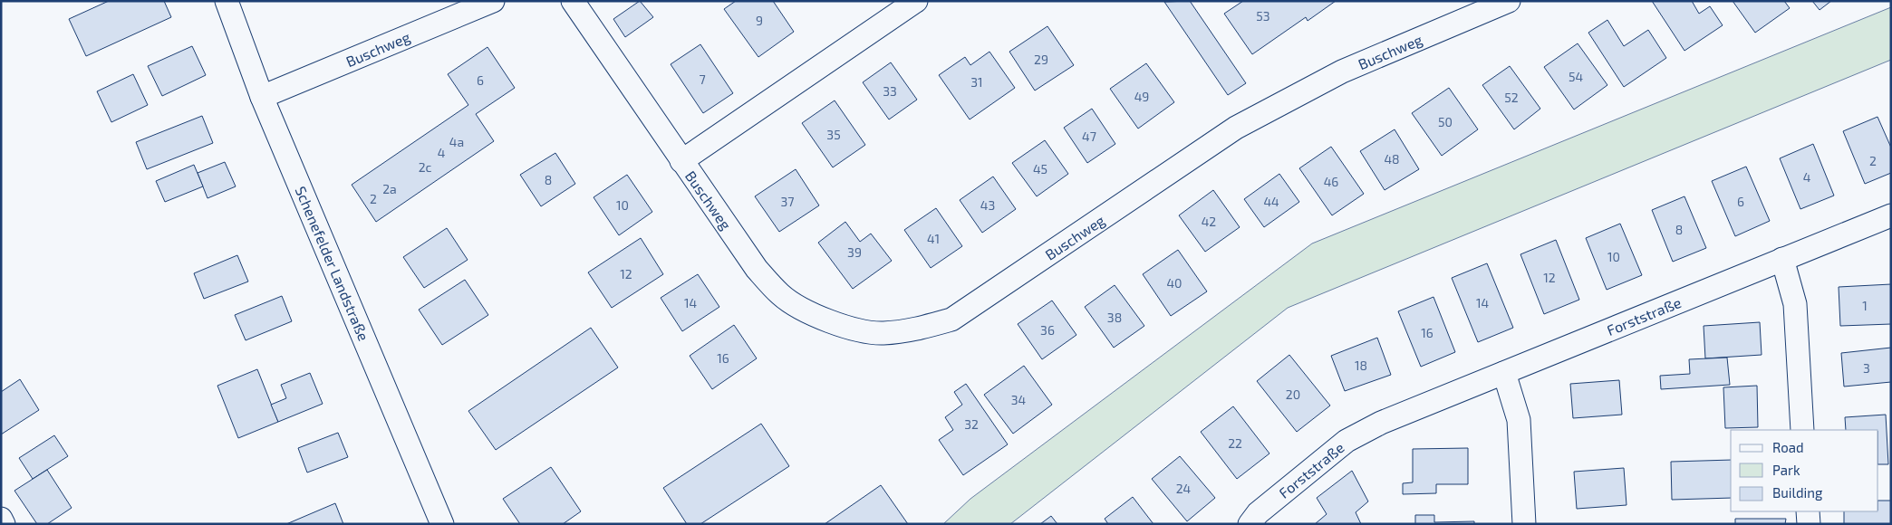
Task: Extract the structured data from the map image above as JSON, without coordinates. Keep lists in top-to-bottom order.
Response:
{
  "streets": {
    "street": ["Buschweg", "Schenefelder Landstraße", "Forststraße"]
  },
  "crossings": [
    ["Buschweg", "Schenefelder Landstraße"]
  ],
  "house_numbers": [
    "53",
    "9",
    "29",
    "54",
    "7",
    "6",
    "31",
    "33",
    "49",
    "52",
    "50",
    "35",
    "47",
    "4a",
    "4",
    "48",
    "2",
    "2c",
    "45",
    "4",
    "8",
    "46",
    "2a",
    "2",
    "37",
    "44",
    "6",
    "10",
    "43",
    "42",
    "8",
    "41",
    "39",
    "10",
    "12",
    "12",
    "40",
    "14",
    "14",
    "1",
    "38",
    "36",
    "16",
    "16",
    "18",
    "3",
    "20",
    "34",
    "32",
    "22",
    "24"
  ],
  "legend": ["Road", "Park", "Building"]
}
